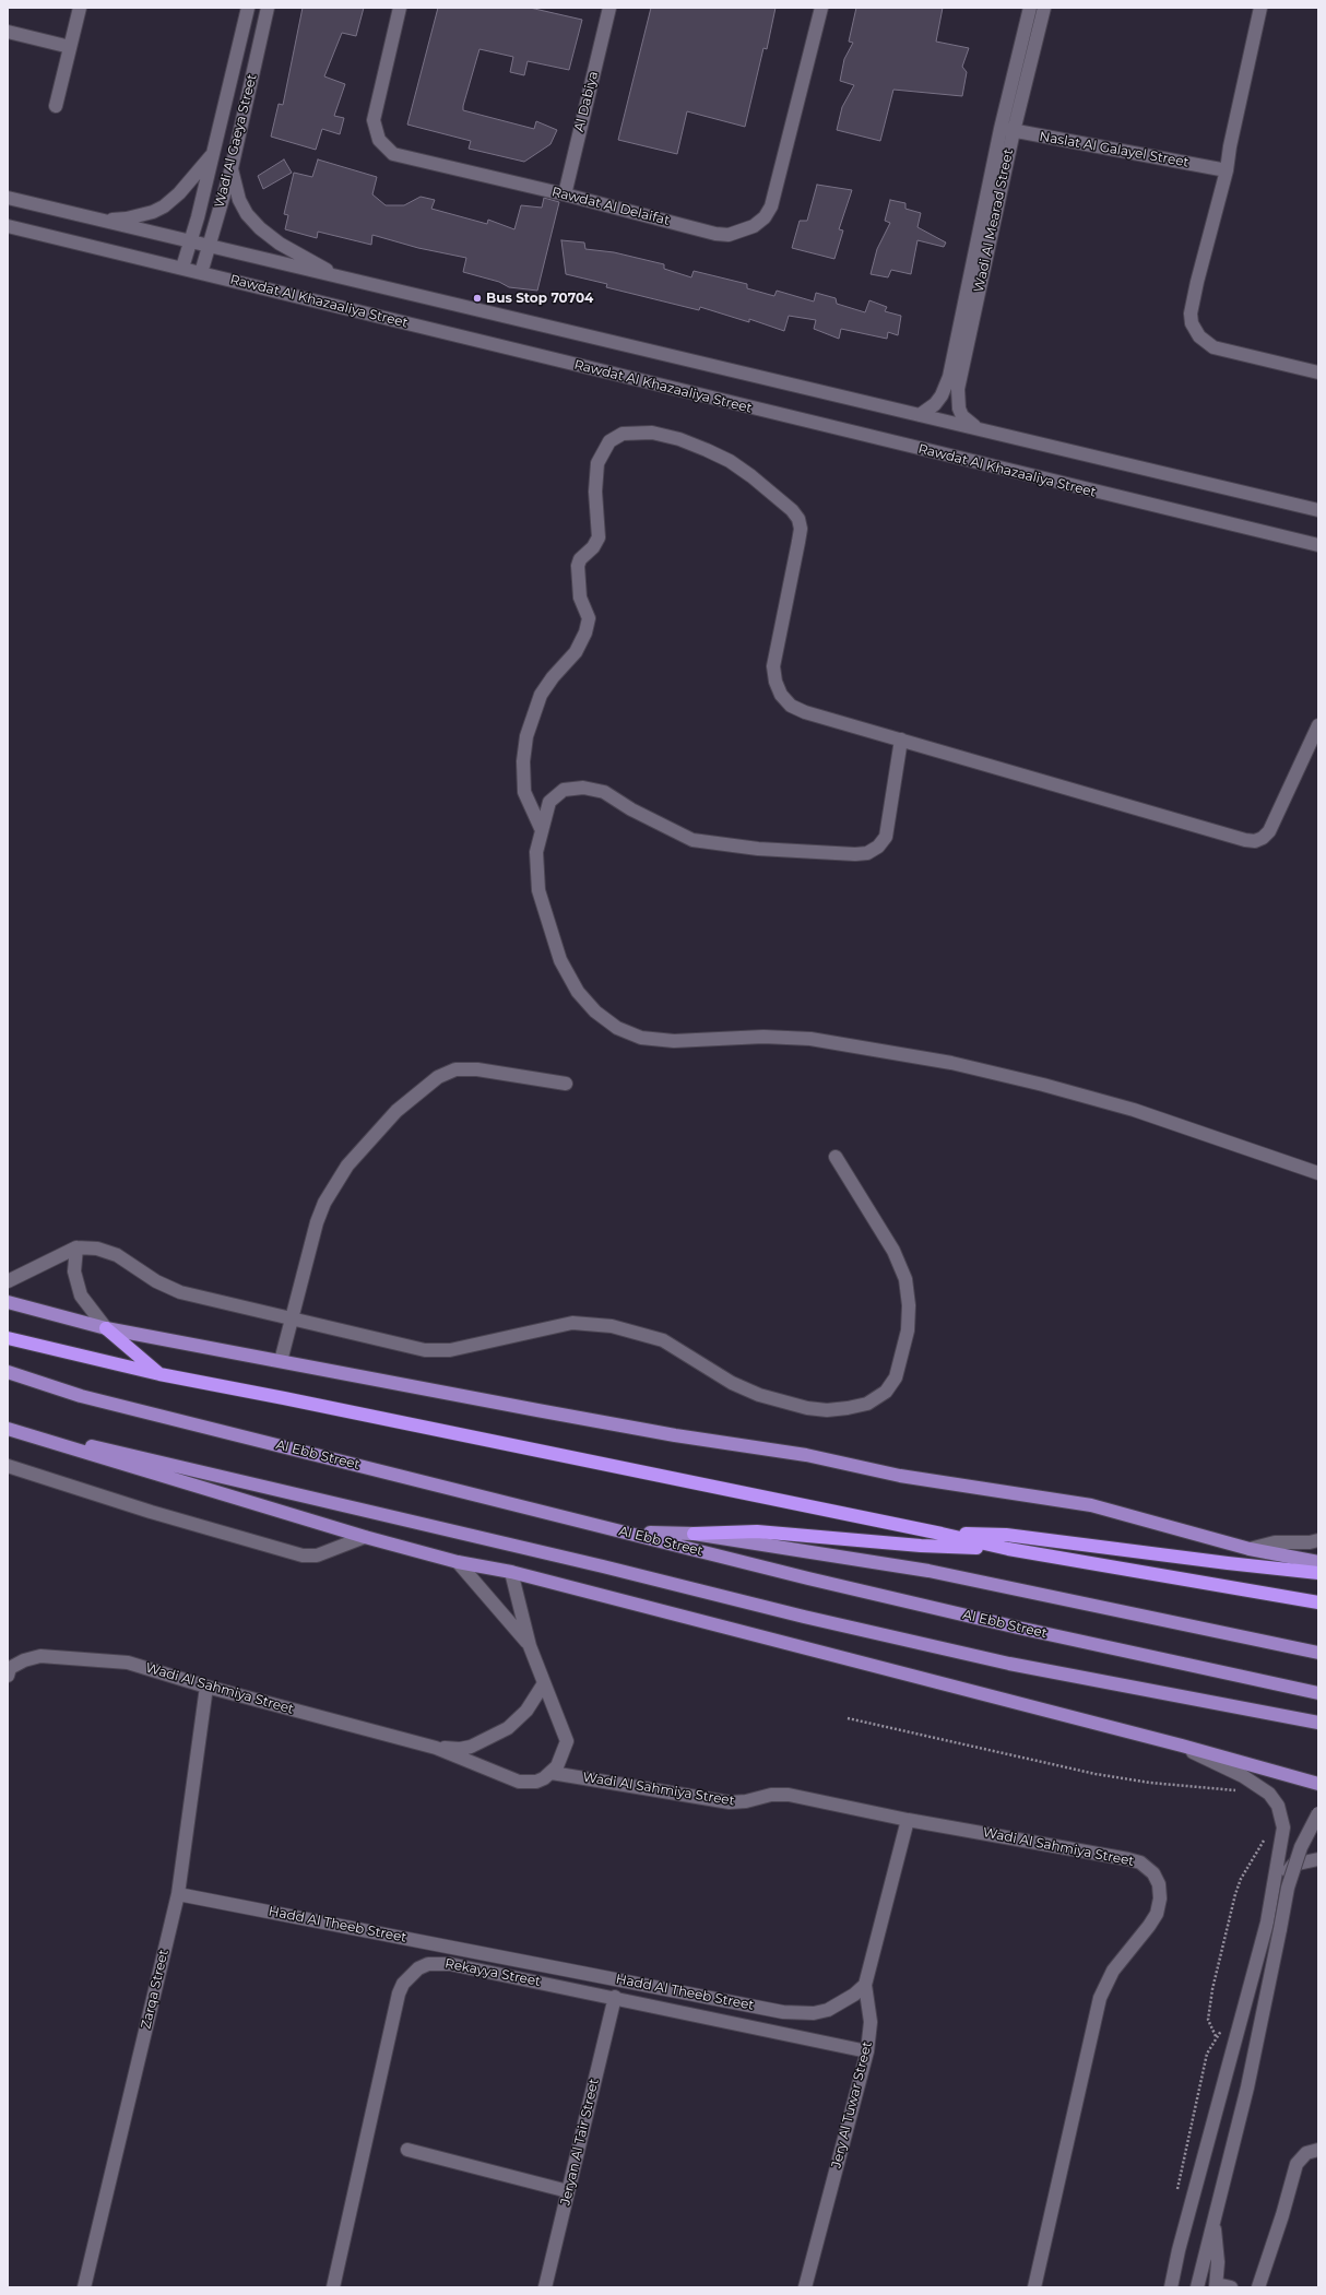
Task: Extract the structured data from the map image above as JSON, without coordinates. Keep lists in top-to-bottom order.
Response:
{
  "streets": {
    "main road": ["Al Ebb Street"],
    "street": [
      "Al Dabiya",
      "Wadi Al Gaeya Street",
      "Naslat Al Galayel Street",
      "Rawdat Al Delaifat",
      "Wadi Al Mearad Street",
      "Rawdat Al Khazaaliya Street",
      "Wadi Al Sahmiya Street",
      "Hadd Al Theeb Street",
      "Rekayya Street",
      "Zarqa Street",
      "Jery Al Tuwar Street",
      "Jeryan Al Tair Street"
    ]
  },
  "crossings": [
    ["Al Dabiya", "Rawdat Al Delaifat"],
    ["Wadi Al Gaeya Street", "Rawdat Al Khazaaliya Street"],
    ["Naslat Al Galayel Street", "Wadi Al Mearad Street"],
    ["Wadi Al Mearad Street", "Rawdat Al Khazaaliya Street"],
    ["Wadi Al Sahmiya Street", "Zarqa Street"],
    ["Wadi Al Sahmiya Street", "Jery Al Tuwar Street"],
    ["Hadd Al Theeb Street", "Zarqa Street"],
    ["Hadd Al Theeb Street", "Jery Al Tuwar Street"],
    ["Rekayya Street", "Jery Al Tuwar Street"],
    ["Rekayya Street", "Jeryan Al Tair Street"]
  ],
  "places": ["Bus Stop 70704"]
}
